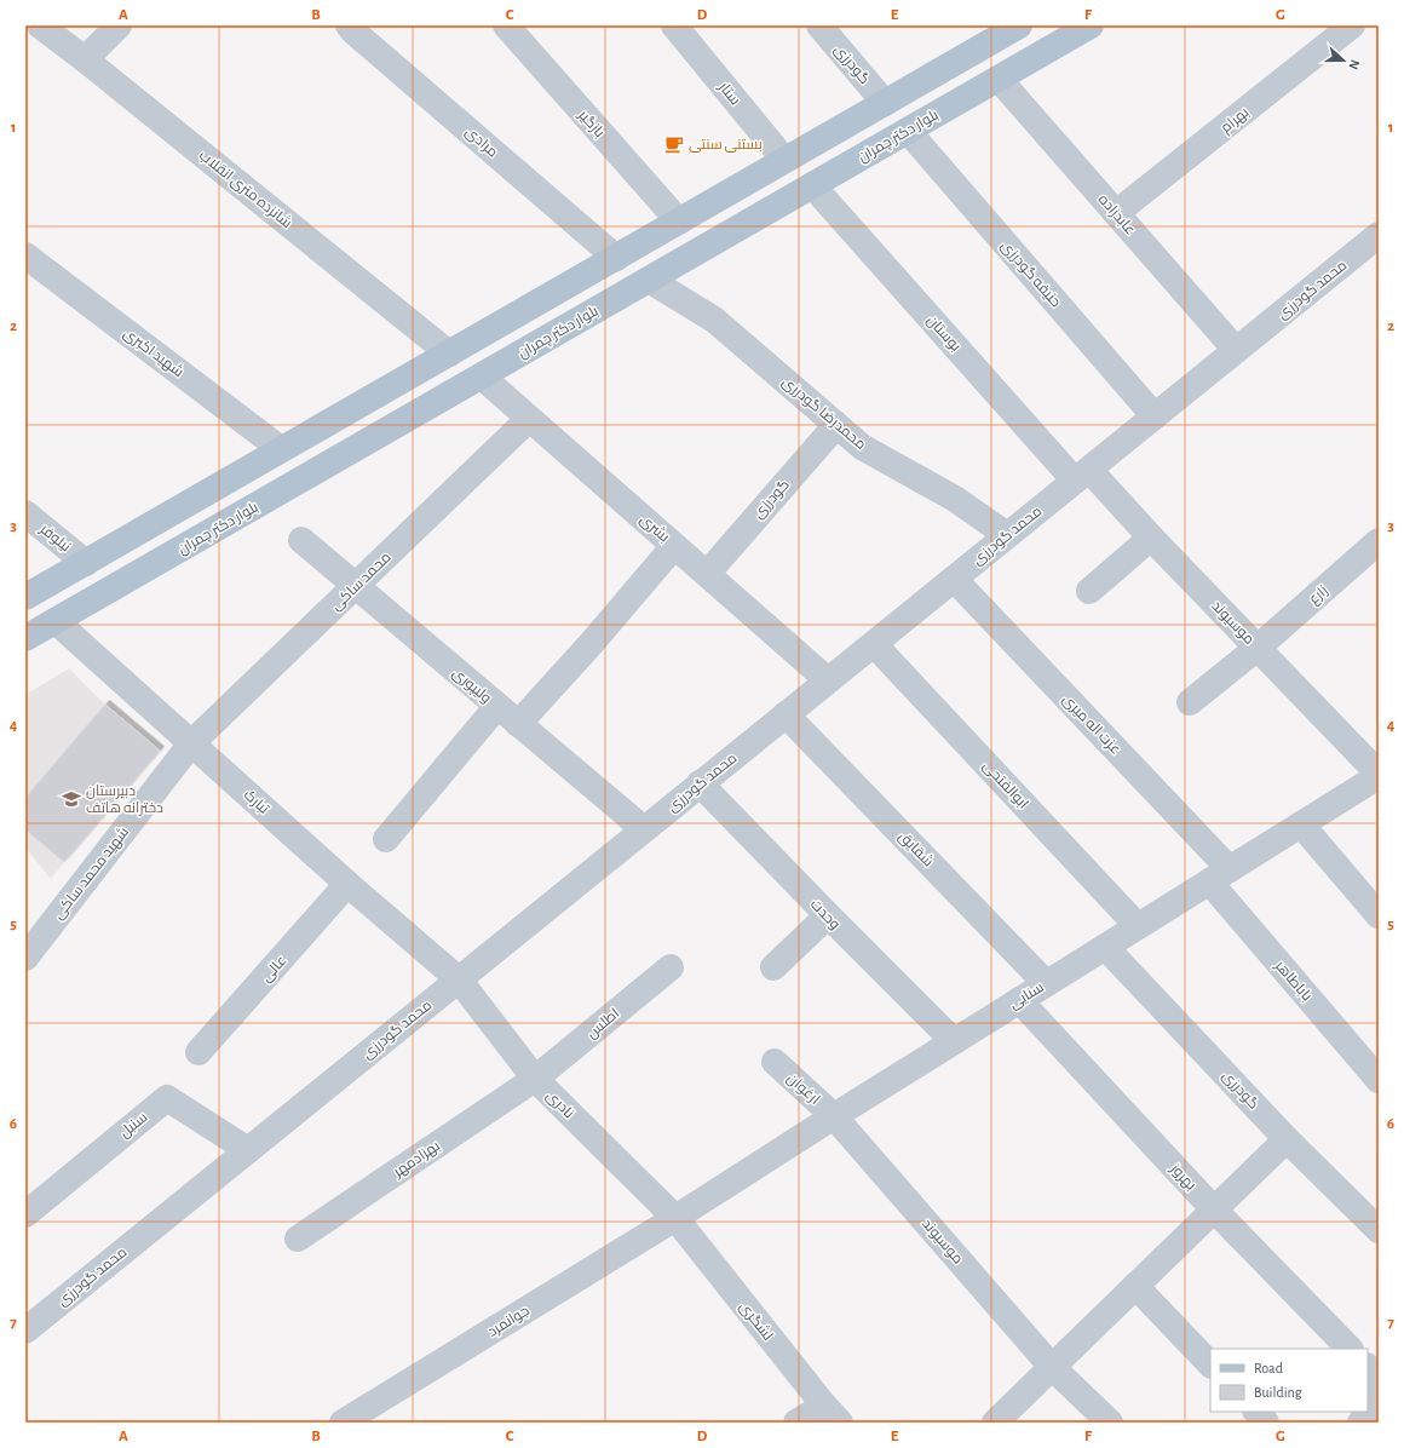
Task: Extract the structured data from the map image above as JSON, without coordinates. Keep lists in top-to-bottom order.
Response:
{
  "streets": {
    "main road": ["بلوار دکتر چمران"],
    "street": [
      "گودرزی",
      "ستار",
      "بهرام",
      "بازگیر",
      "مرادی",
      "شانزده متری انقلاب",
      "عابدزاده",
      "حنیفه گودرزی",
      "محمد گودرزی",
      "بوستان",
      "شهید اکبری",
      "محمدرضا گودرزی",
      "بشری",
      "نیلوفر",
      "محمد ساکی",
      "زارع",
      "موسیوند",
      "ولیپوری",
      "عزت اله میری",
      "ابوالفتحی",
      "تبارک",
      "شقایق",
      "شهید محمد ساکی",
      "وحدت",
      "عالی",
      "باباطاهر",
      "سنایی",
      "اطلس",
      "ارغوان",
      "نادری",
      "سنبل",
      "بهزادمهر",
      "بهروز",
      "جوانمرد",
      "لشگری"
    ]
  },
  "crossings": [
    ["گودرزی", "محمدرضا گودرزی"],
    ["گودرزی", "بشری"],
    ["گودرزی", "سنایی"],
    ["بهرام", "عابدزاده"],
    ["بلوار دکتر چمران", "عابدزاده"],
    ["بلوار دکتر چمران", "حنیفه گودرزی"],
    ["بلوار دکتر چمران", "بوستان"],
    ["بلوار دکتر چمران", "محمدرضا گودرزی"],
    ["بلوار دکتر چمران", "بشری"],
    ["بلوار دکتر چمران", "تبارک"],
    ["عابدزاده", "محمد گودرزی"],
    ["حنیفه گودرزی", "محمد گودرزی"],
    ["محمد گودرزی", "بوستان"],
    ["محمد گودرزی", "محمدرضا گودرزی"],
    ["محمد گودرزی", "بشری"],
    ["محمد گودرزی", "موسیوند"],
    ["محمد گودرزی", "ولیپوری"],
    ["محمد گودرزی", "عزت اله میری"],
    ["محمد گودرزی", "ابوالفتحی"],
    ["محمد گودرزی", "تبارک"],
    ["محمد گودرزی", "شقایق"],
    ["محمد گودرزی", "وحدت"],
    ["محمد گودرزی", "نادری"],
    ["محمد گودرزی", "سنبل"],
    ["بوستان", "موسیوند"],
    ["بشری", "محمد ساکی"],
    ["محمد ساکی", "ولیپوری"],
    ["محمد ساکی", "تبارک"],
    ["محمد ساکی", "شهید محمد ساکی"],
    ["زارع", "موسیوند"],
    ["موسیوند", "سنایی"],
    ["موسیوند", "ارغوان"],
    ["عزت اله میری", "باباطاهر"],
    ["عزت اله میری", "سنایی"],
    ["ابوالفتحی", "سنایی"],
    ["تبارک", "شهید محمد ساکی"],
    ["تبارک", "عالی"],
    ["تبارک", "نادری"],
    ["شقایق", "سنایی"],
    ["وحدت", "سنایی"],
    ["باباطاهر", "سنایی"],
    ["سنایی", "ارغوان"],
    ["سنایی", "نادری"],
    ["سنایی", "بهروز"],
    ["سنایی", "جوانمرد"],
    ["سنایی", "لشگری"],
    ["اطلس", "نادری"],
    ["اطلس", "بهزادمهر"],
    ["نادری", "بهزادمهر"],
    ["نادری", "جوانمرد"],
    ["نادری", "لشگری"],
    ["جوانمرد", "لشگری"]
  ],
  "places": {
    "cafe": ["بستنی سنتی"],
    "school or university": ["دبیرستان دخترانه هاتف"]
  },
  "legend": ["Road", "Building"],
  "north": "right",
  "grid": {
    "columns": [
      "A",
      "B",
      "C",
      "D",
      "E",
      "F",
      "G"
    ],
    "rows": [
      "1",
      "2",
      "3",
      "4",
      "5",
      "6",
      "7"
    ]
  }
}
